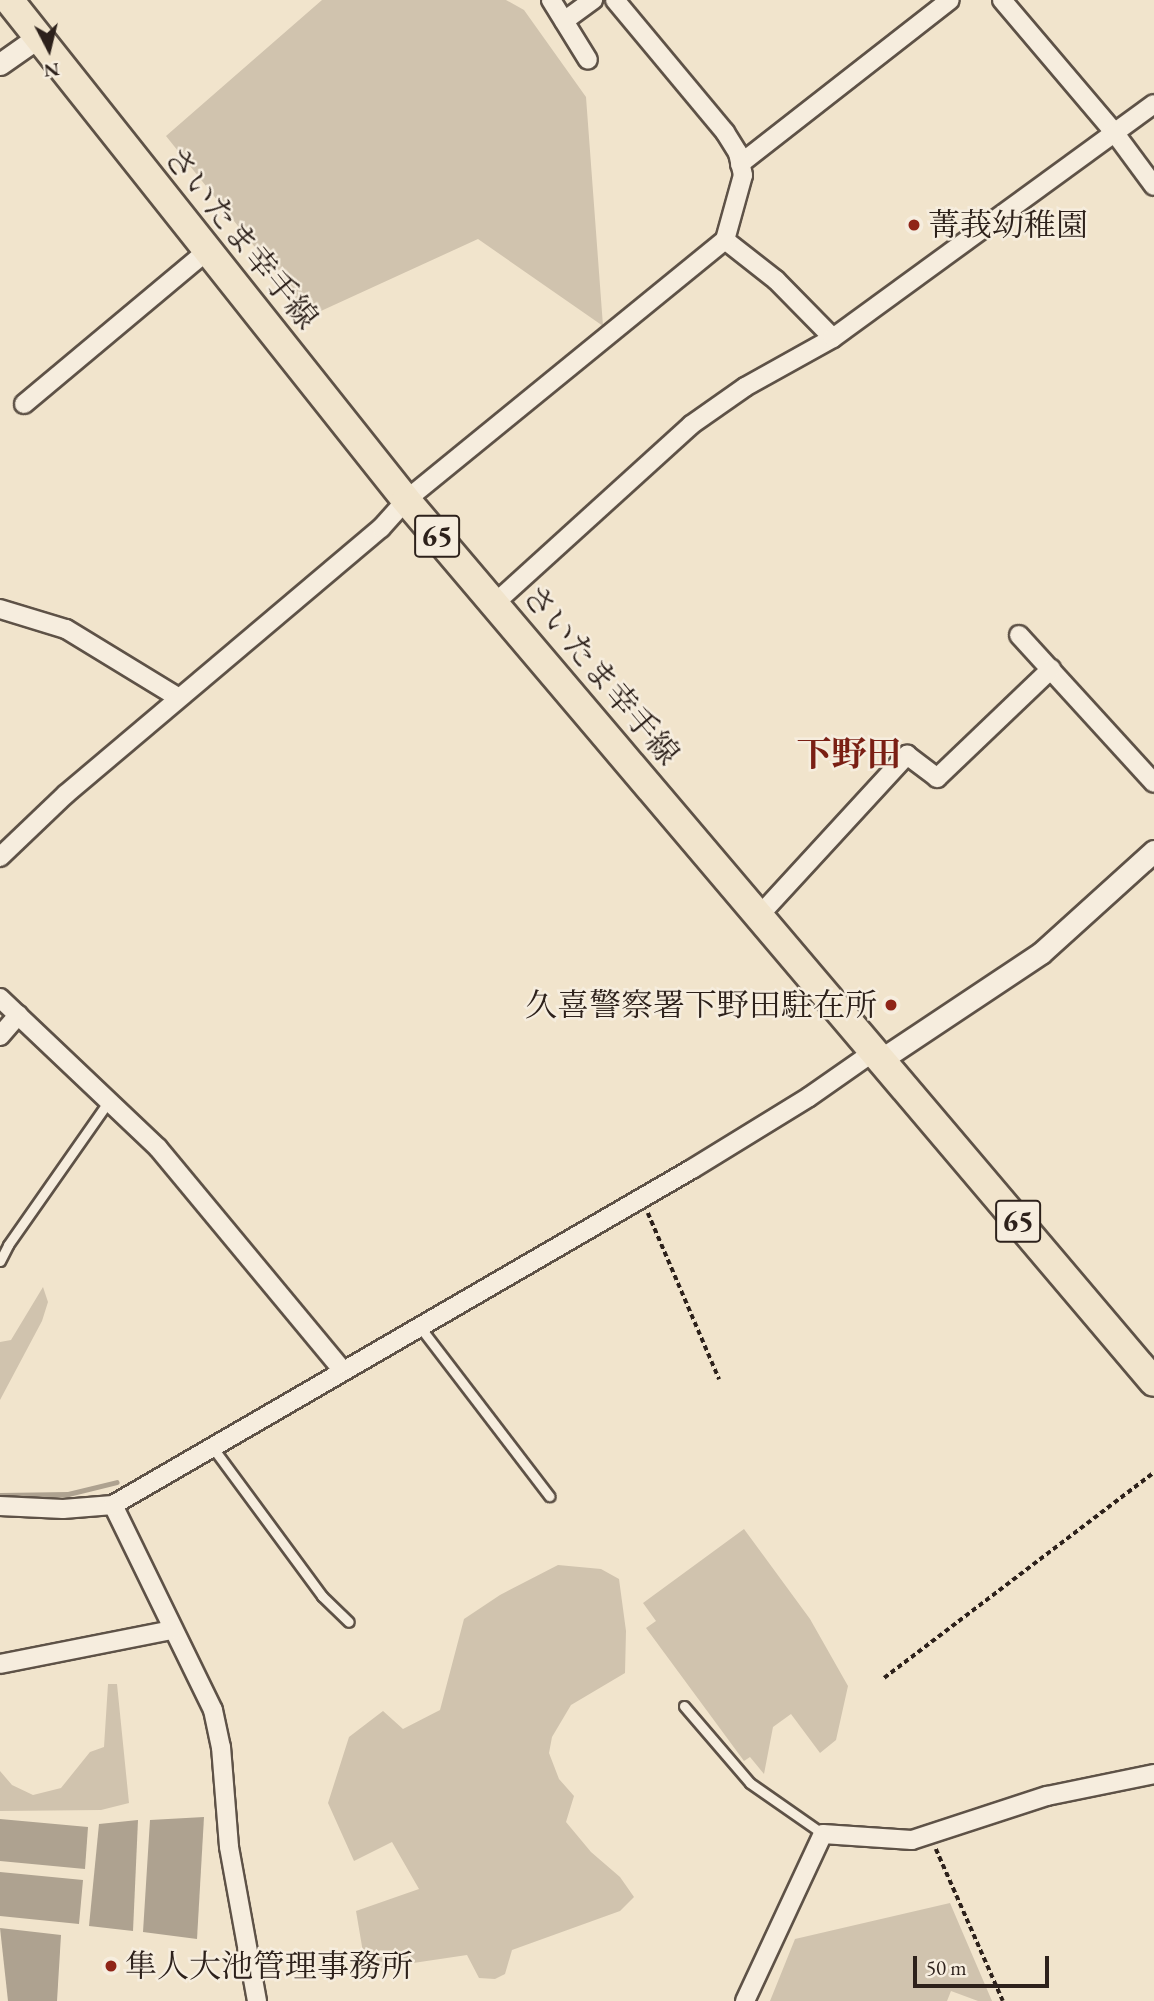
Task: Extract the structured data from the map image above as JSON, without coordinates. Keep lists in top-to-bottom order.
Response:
{
  "streets": {
    "main road": ["さいたま幸手線", "65"]
  },
  "districts": ["下野田"],
  "places": ["菁莪幼稚園", "久喜警察署下野田駐在所", "隼人大池管理事務所"],
  "scale_bar": "50 m",
  "north": "bottom"
}
